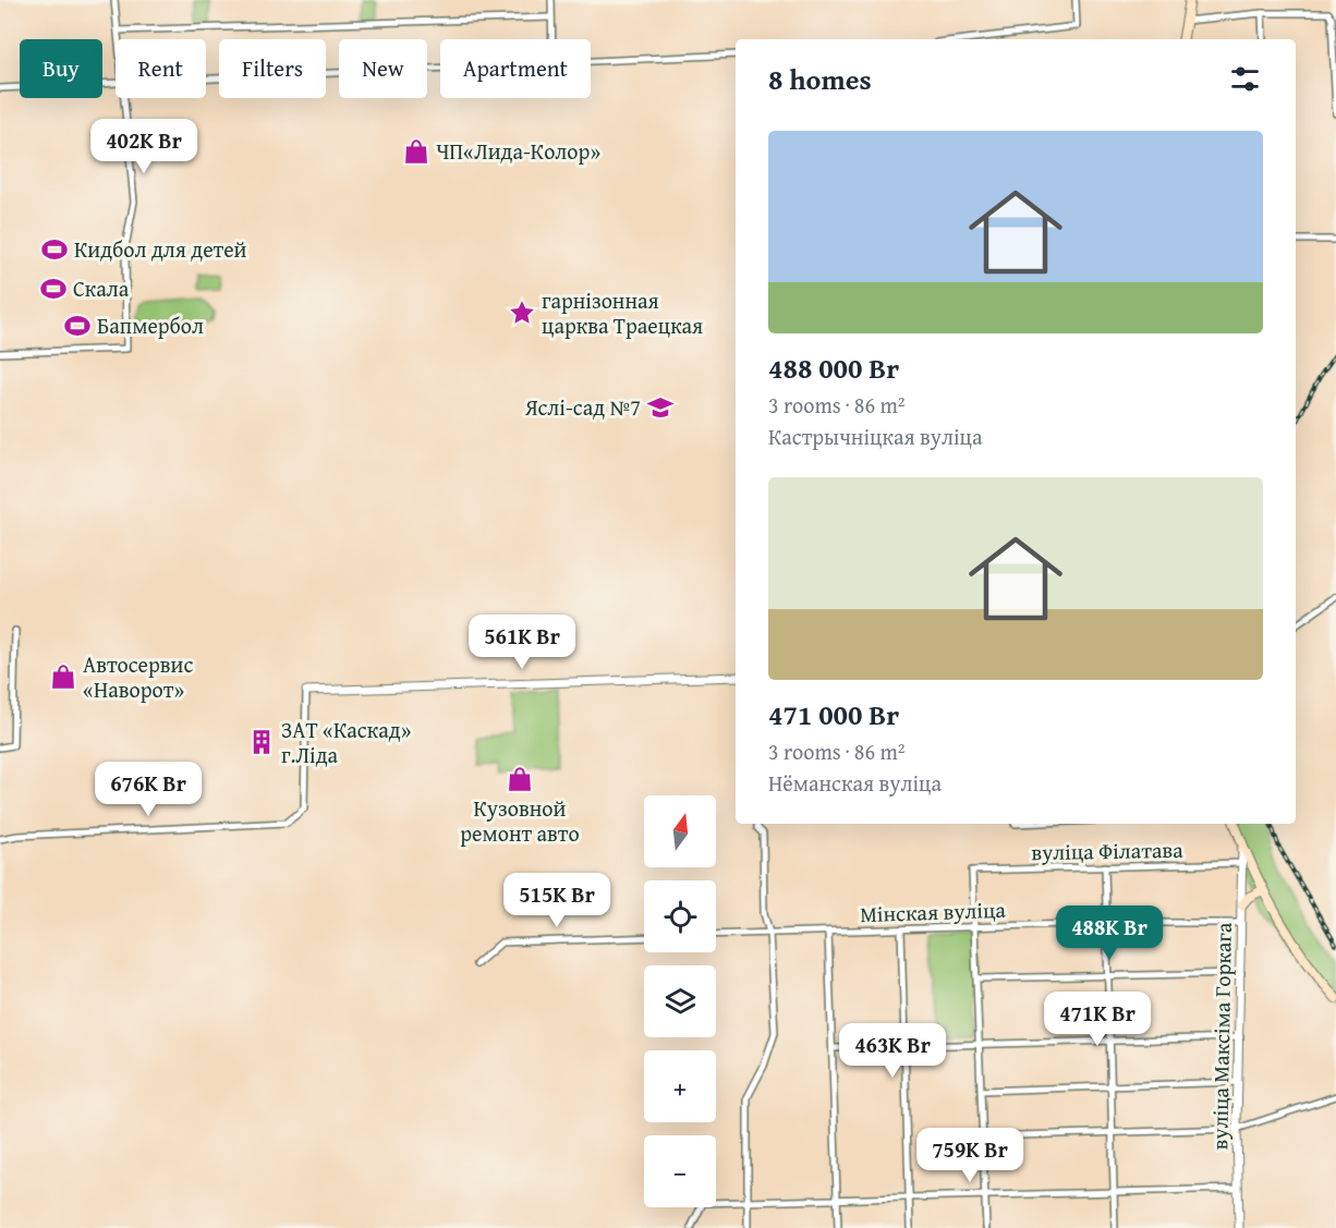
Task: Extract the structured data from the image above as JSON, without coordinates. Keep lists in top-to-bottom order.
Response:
{
  "streets": {
    "street": ["вуліца Філатава", "Мінская вуліца", "вуліца Максіма Горкага"]
  },
  "crossings": [
    ["вуліца Філатава", "Мінская вуліца"],
    ["вуліца Філатава", "вуліца Максіма Горкага"],
    ["Мінская вуліца", "вуліца Максіма Горкага"]
  ],
  "places": {
    "shop": ["ЧП«Лида-Колор»", "Автосервис «Наворот»", "Кузовной ремонт авто"],
    "sports": ["Кидбол для детей", "Скала", "Бапмербол"],
    "place": ["гарнізонная царква Траецкая"],
    "school or university": ["Яслі-сад №7"],
    "building": ["ЗАТ «Каскад» г.Ліда"]
  },
  "north": "top",
  "page": {
    "chip": [
      "Buy",
      "Rent",
      "Filters",
      "New",
      "Apartment"
    ],
    "heading": "8 homes",
    "list": [
      {
        "name": "488 000 Br",
        "note": "3 rooms · 86 m² · Кастрычніцкая вуліца"
      },
      {
        "name": "471 000 Br",
        "note": "3 rooms · 86 m² · Нёманская вуліца"
      }
    ],
    "price": [
      "402K Br",
      "561K Br",
      "676K Br",
      "515K Br",
      "488K Br",
      "471K Br",
      "463K Br",
      "759K Br"
    ],
    "map_buttons": ["+", "−"]
  }
}
